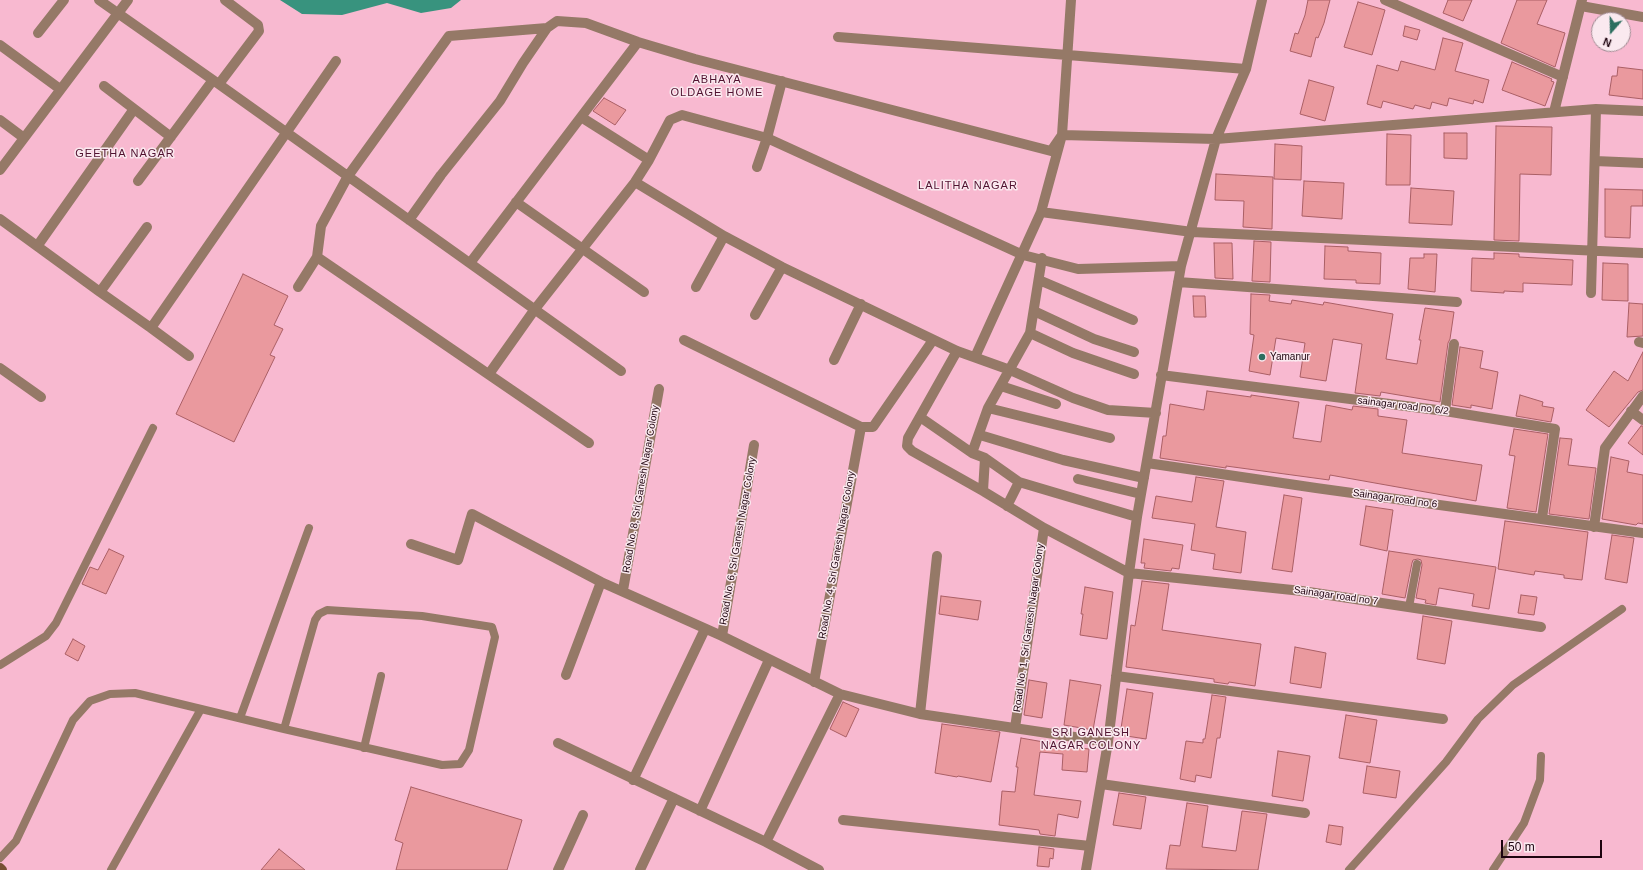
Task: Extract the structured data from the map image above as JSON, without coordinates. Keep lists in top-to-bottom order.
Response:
{
  "streets": {
    "street": [
      "sainagar road no 6/2",
      "Road No. 8, Sri Ganesh Nagar Colony",
      "Sainagar road no 6",
      "Road No. 6, Sri Ganesh Nagar Colony",
      "Road No. 4, Sri Ganesh Nagar Colony",
      "Sainagar road no 7",
      "Road No. 1, Sri Ganesh Nagar Colony"
    ]
  },
  "crossings": [
    ["sainagar road no 6/2", "Sainagar road no 6"]
  ],
  "districts": [
    "ABHAYA OLDAGE HOME",
    "GEETHA NAGAR",
    "LALITHA NAGAR",
    "SRI GANESH NAGAR COLONY"
  ],
  "places": ["Yamanur"],
  "scale_bar": "50 m",
  "north": "bottom"
}
